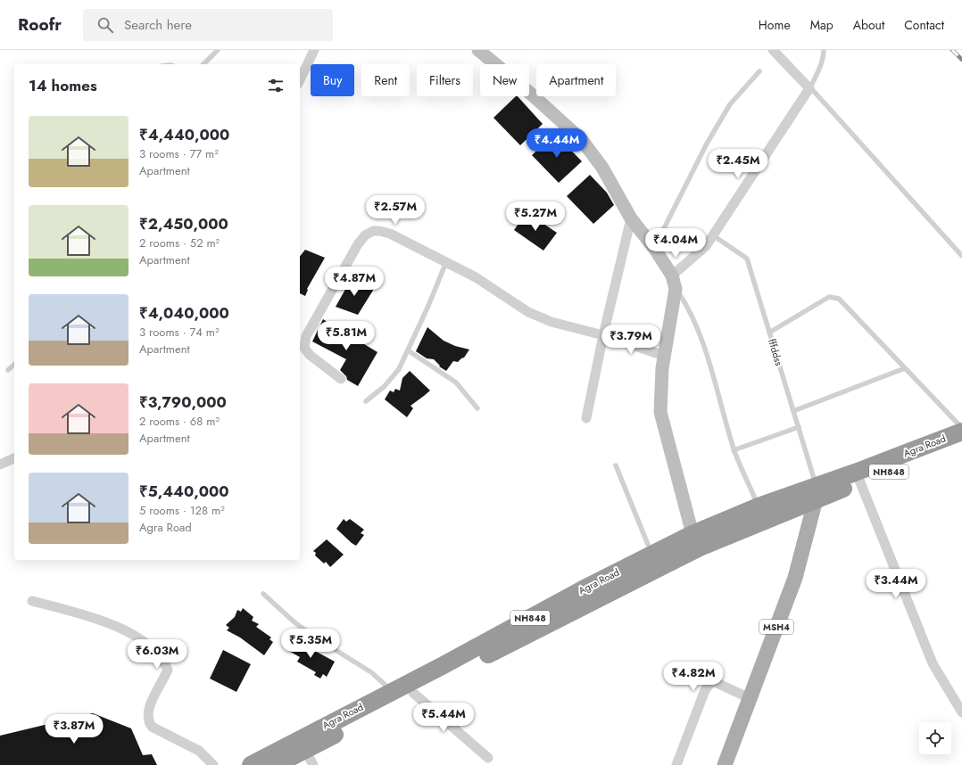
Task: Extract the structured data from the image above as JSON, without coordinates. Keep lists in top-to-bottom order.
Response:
{
  "streets": {
    "highway": ["Agra Road", "NH848"],
    "main road": ["MSH4"],
    "lane": ["fffddss"]
  },
  "crossings": [
    ["fffddss", "Agra Road"],
    ["fffddss", "NH848"],
    ["fffddss", "MSH4"],
    ["Agra Road", "NH848"],
    ["Agra Road", "MSH4"],
    ["NH848", "MSH4"]
  ],
  "page": {
    "header": "Roofr",
    "search": "Search here",
    "nav": [
      "Home",
      "Map",
      "About",
      "Contact"
    ],
    "chip": [
      "Buy",
      "Rent",
      "Filters",
      "New",
      "Apartment"
    ],
    "heading": "14 homes",
    "list": [
      {
        "name": "₹4,440,000",
        "note": "3 rooms · 77 m² · Apartment"
      },
      {
        "name": "₹2,450,000",
        "note": "2 rooms · 52 m² · Apartment"
      },
      {
        "name": "₹4,040,000",
        "note": "3 rooms · 74 m² · Apartment"
      },
      {
        "name": "₹3,790,000",
        "note": "2 rooms · 68 m² · Apartment"
      },
      {
        "name": "₹5,440,000",
        "note": "5 rooms · 128 m² · Agra Road"
      }
    ],
    "price": [
      "₹4.44M",
      "₹2.45M",
      "₹2.57M",
      "₹5.27M",
      "₹4.04M",
      "₹4.87M",
      "₹5.81M",
      "₹3.79M",
      "₹3.44M",
      "₹5.35M",
      "₹6.03M",
      "₹4.82M",
      "₹5.44M",
      "₹3.87M"
    ]
  }
}
